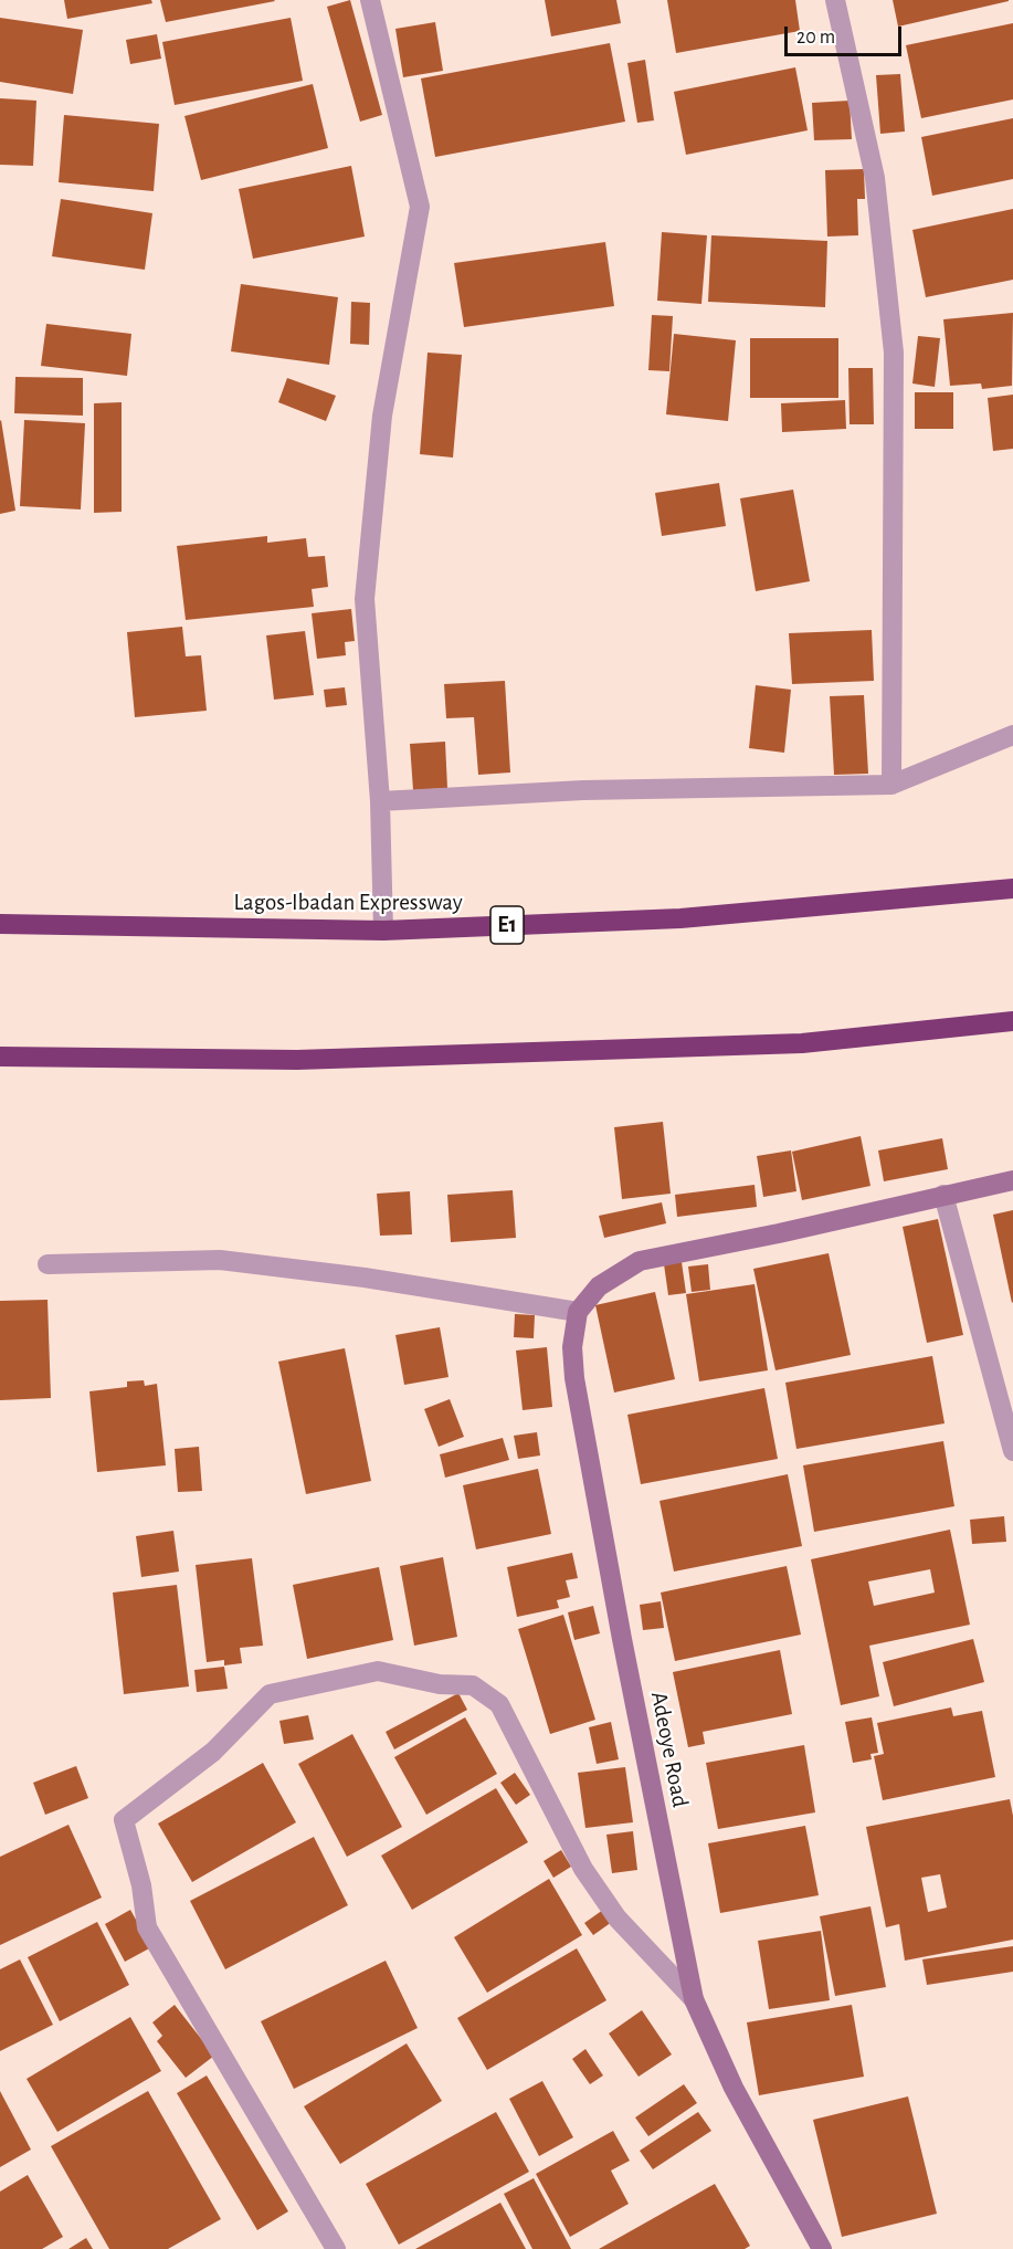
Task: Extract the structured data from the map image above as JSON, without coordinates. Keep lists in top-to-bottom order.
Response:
{
  "streets": {
    "highway": ["Lagos-Ibadan Expressway", "E1"],
    "street": ["Adeoye Road"]
  },
  "scale_bar": "20 m"
}
